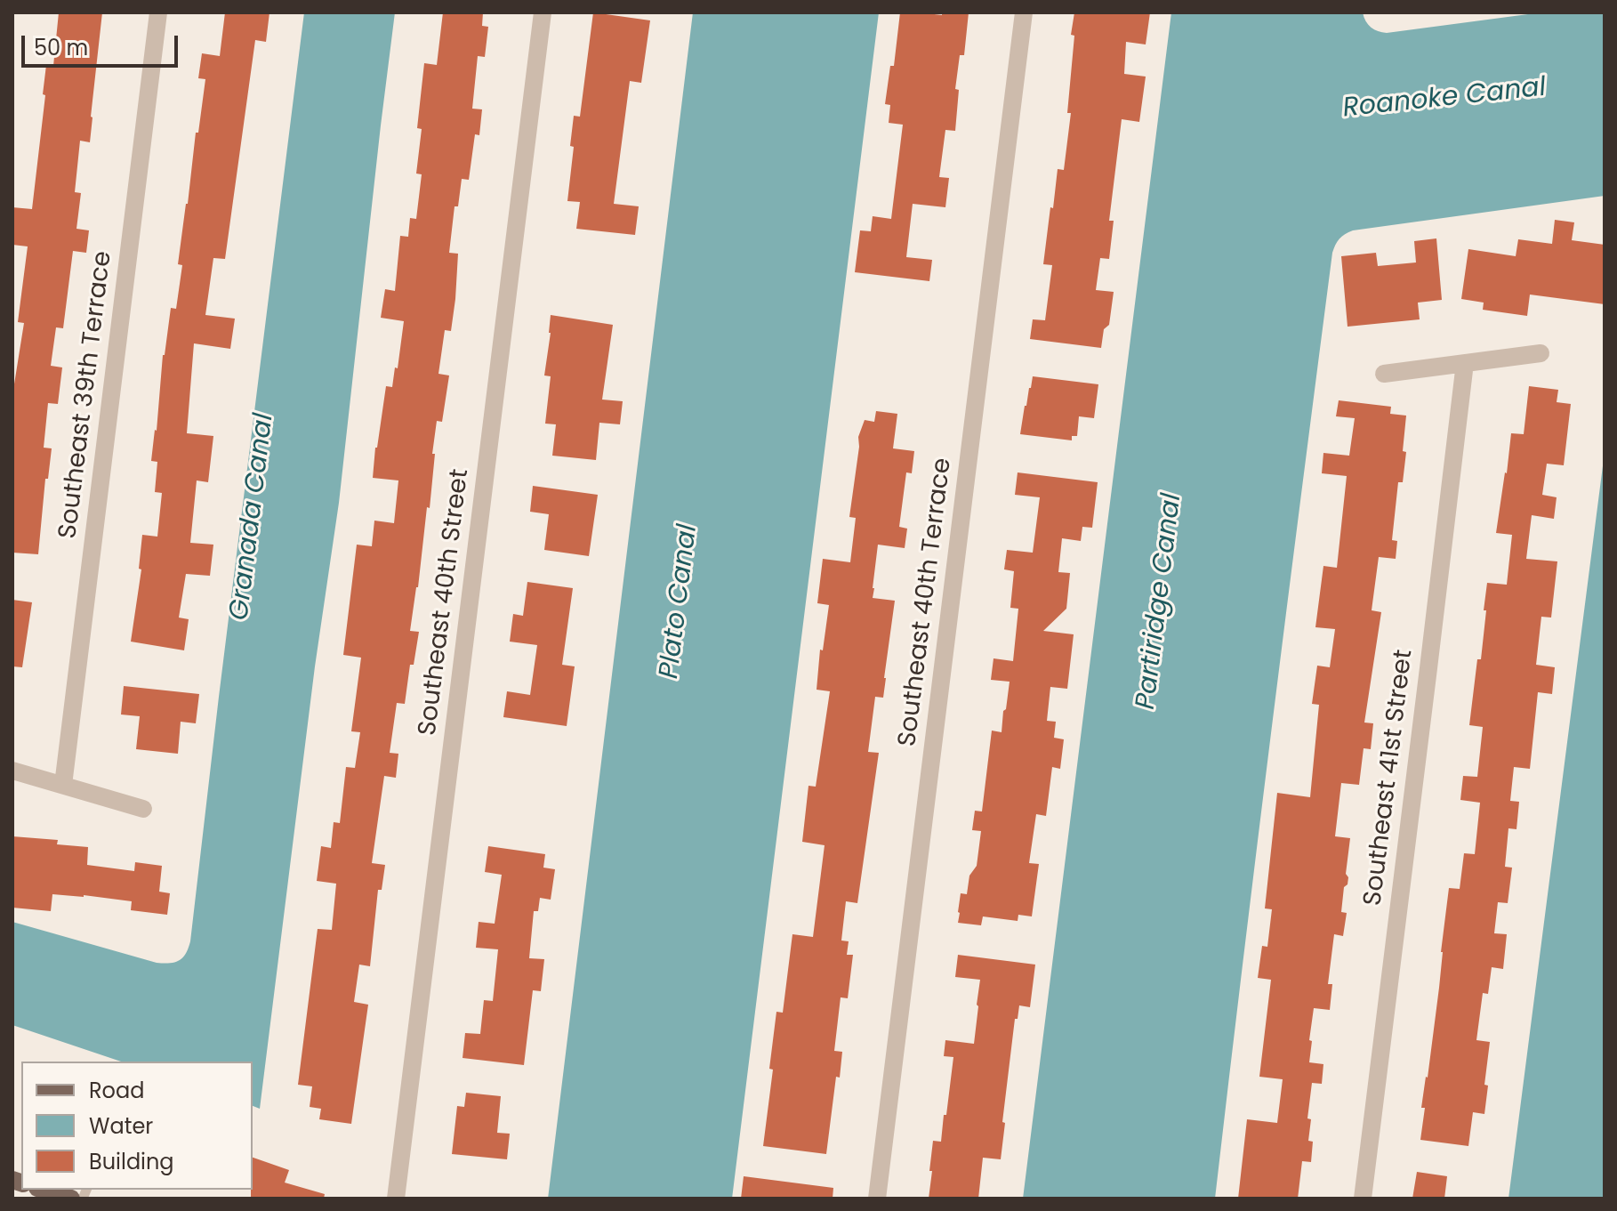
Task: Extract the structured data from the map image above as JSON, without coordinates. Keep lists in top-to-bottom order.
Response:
{
  "streets": {
    "street": [
      "Southeast 39th Terrace",
      "Southeast 40th Street",
      "Southeast 40th Terrace",
      "Southeast 41st Street"
    ]
  },
  "water": [
    "Roanoke Canal",
    "Granada Canal",
    "Plato Canal",
    "Partiridge Canal"
  ],
  "legend": ["Road", "Water", "Building"],
  "scale_bar": "50 m"
}
